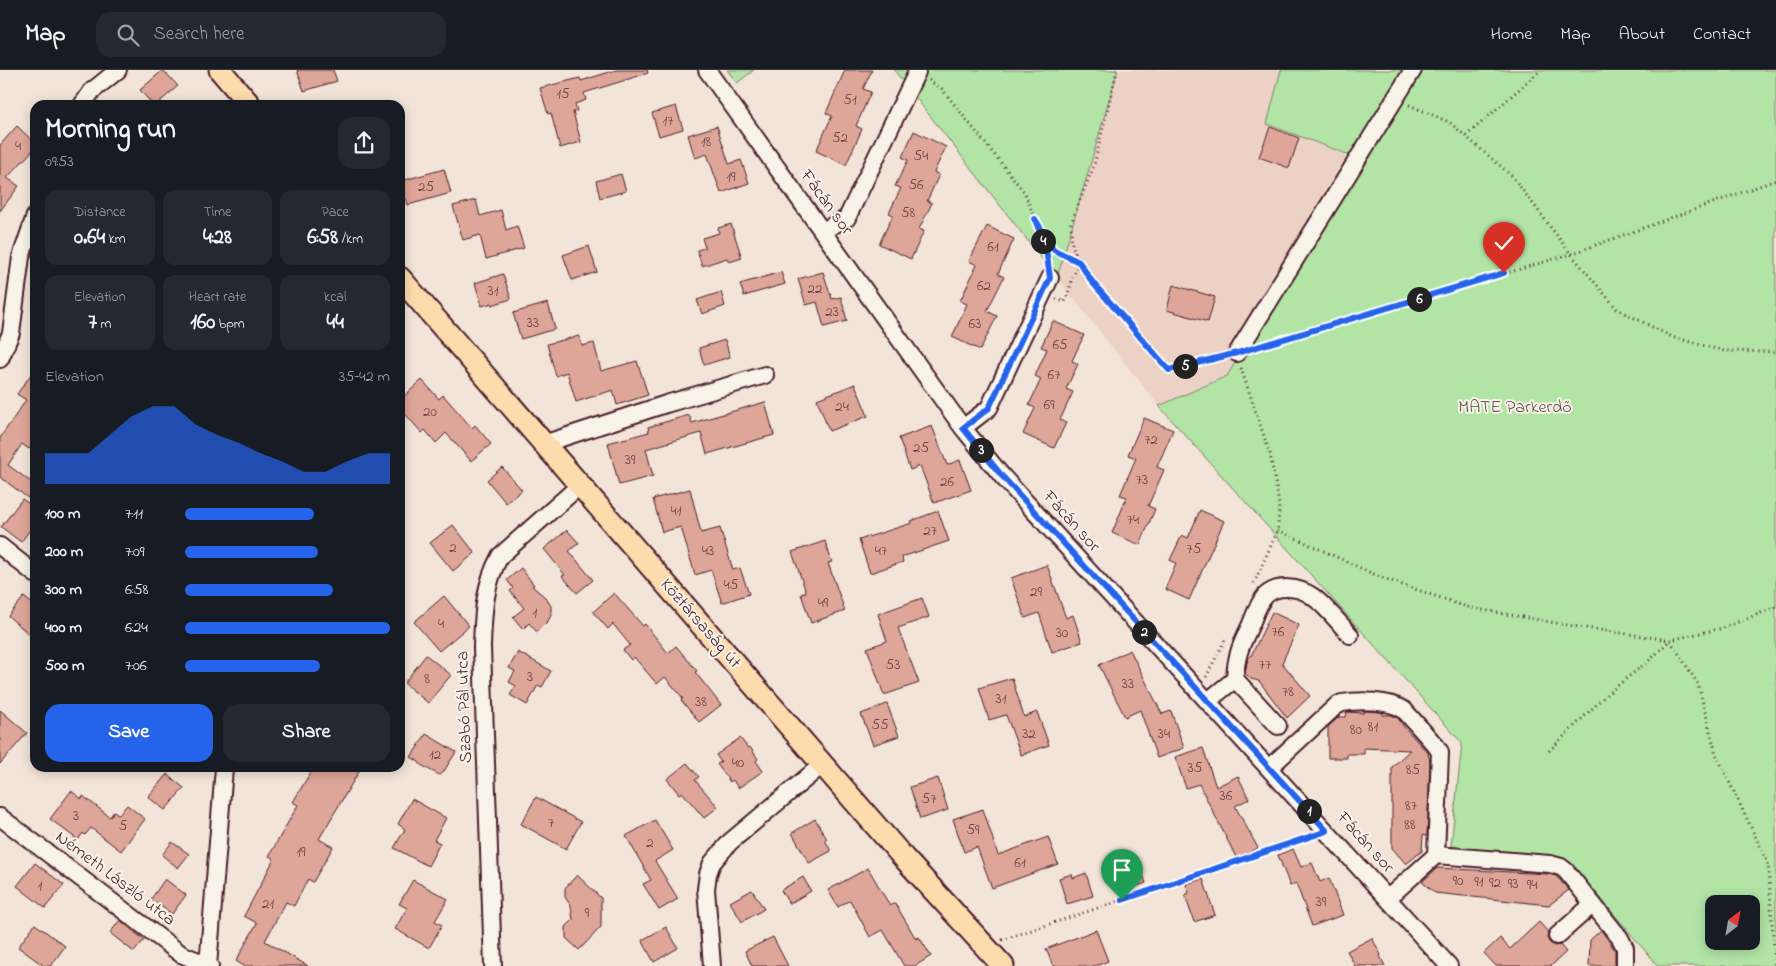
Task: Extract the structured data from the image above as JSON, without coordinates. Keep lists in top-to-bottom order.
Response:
{
  "streets": {
    "main road": ["Köztársaság út"],
    "street": ["Fácán sor", "Szabó Pál utca", "Németh László utca"]
  },
  "crossings": [
    ["Köztársaság út", "Szabó Pál utca"]
  ],
  "parks": ["MATE Parkerdő"],
  "house_numbers": [
    "15",
    "51",
    "17",
    "52",
    "18",
    "4",
    "54",
    "19",
    "56",
    "25",
    "58",
    "61",
    "62",
    "22",
    "31",
    "23",
    "33",
    "63",
    "65",
    "67",
    "69",
    "24",
    "20",
    "72",
    "25",
    "39",
    "73",
    "26",
    "41",
    "74",
    "27",
    "2",
    "75",
    "43",
    "47",
    "45",
    "29",
    "49",
    "1",
    "4",
    "76",
    "30",
    "53",
    "77",
    "3",
    "8",
    "33",
    "78",
    "31",
    "38",
    "55",
    "81",
    "80",
    "32",
    "34",
    "12",
    "40",
    "35",
    "85",
    "36",
    "57",
    "87",
    "3",
    "7",
    "88",
    "5",
    "59",
    "2",
    "19",
    "61",
    "90",
    "91",
    "92",
    "93",
    "94",
    "1",
    "39",
    "21",
    "9"
  ],
  "north": "top right",
  "page": {
    "header": "Map",
    "search": "Search here",
    "nav": [
      "Home",
      "Map",
      "About",
      "Contact"
    ],
    "heading": ["Morning run", "09:53"],
    "stats": [
      ["Distance", "0.64 km"],
      ["Time", "4:28"],
      ["Pace", "6:58 /km"],
      ["Elevation", "7 m"],
      ["Heart rate", "160 bpm"],
      ["kcal", "44"]
    ],
    "pins": [
      "4",
      "6",
      "5",
      "3",
      "2",
      "1"
    ],
    "chart": ["Elevation", "35–42 m"],
    "list": [
      {
        "name": "100 m",
        "note": "7:11"
      },
      {
        "name": "200 m",
        "note": "7:09"
      },
      {
        "name": "300 m",
        "note": "6:58"
      },
      {
        "name": "400 m",
        "note": "6:24"
      },
      {
        "name": "500 m",
        "note": "7:06"
      }
    ],
    "buttons": ["Save", "Share"]
  }
}
